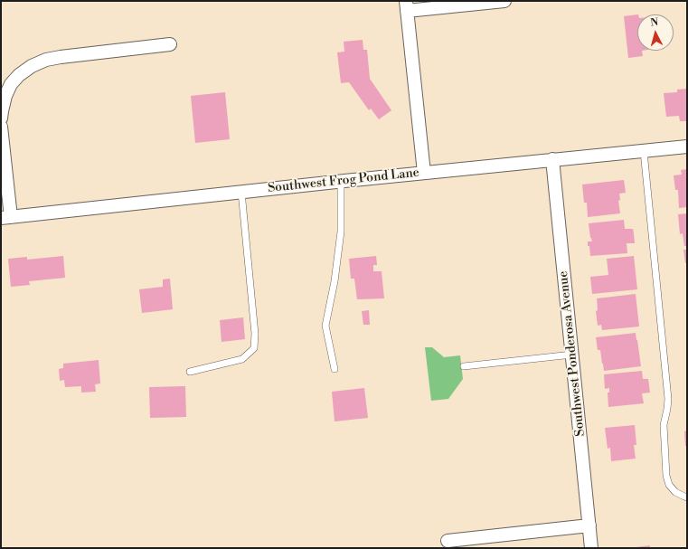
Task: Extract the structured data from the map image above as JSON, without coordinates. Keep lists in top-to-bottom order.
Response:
{
  "streets": {
    "street": ["Southwest Frog Pond Lane", "Southwest Ponderosa Avenue"]
  },
  "crossings": [
    ["Southwest Frog Pond Lane", "Southwest Ponderosa Avenue"]
  ],
  "north": "top"
}
